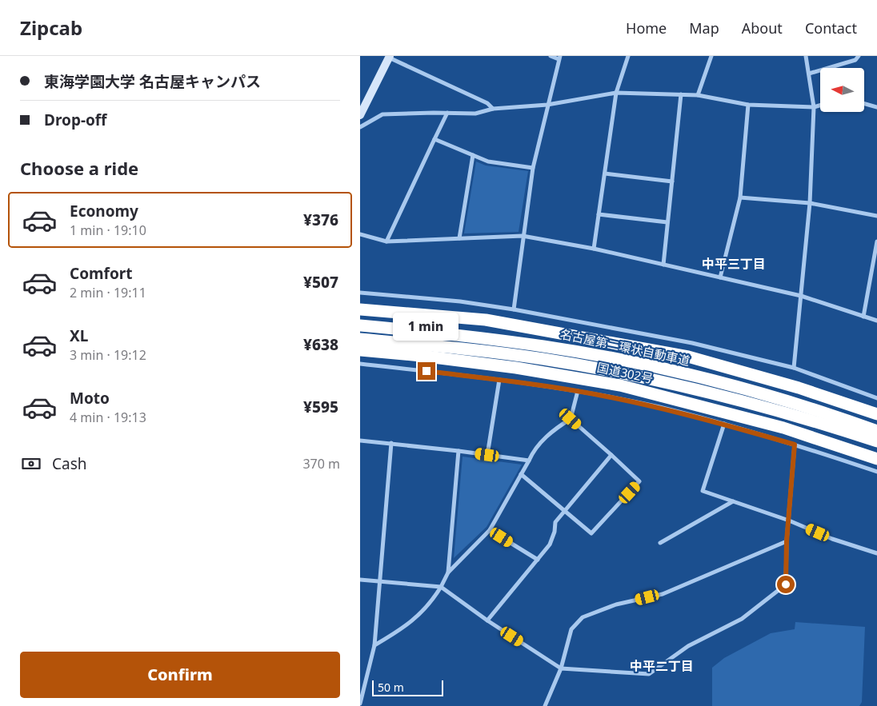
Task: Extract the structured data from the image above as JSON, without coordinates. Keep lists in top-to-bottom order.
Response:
{
  "streets": {
    "highway": ["名古屋第二環状自動車道", "国道302号"]
  },
  "districts": ["中平三丁目", "中平二丁目"],
  "scale_bar": "50 m",
  "north": "left",
  "page": {
    "header": "Zipcab",
    "nav": [
      "Home",
      "Map",
      "About",
      "Contact"
    ],
    "banner": ["東海学園大学 名古屋キャンパス", "Drop-off"],
    "heading": "Choose a ride",
    "list": [
      {
        "name": "Economy",
        "note": "1 min · 19:10",
        "value": "¥376"
      },
      {
        "name": "Comfort",
        "note": "2 min · 19:11",
        "value": "¥507"
      },
      {
        "name": "XL",
        "note": "3 min · 19:12",
        "value": "¥638"
      },
      {
        "name": "Moto",
        "note": "4 min · 19:13",
        "value": "¥595"
      }
    ],
    "bubble": "1 min",
    "pay": ["Cash", "370 m"],
    "buttons": "Confirm",
    "scale": "50 m"
  }
}
